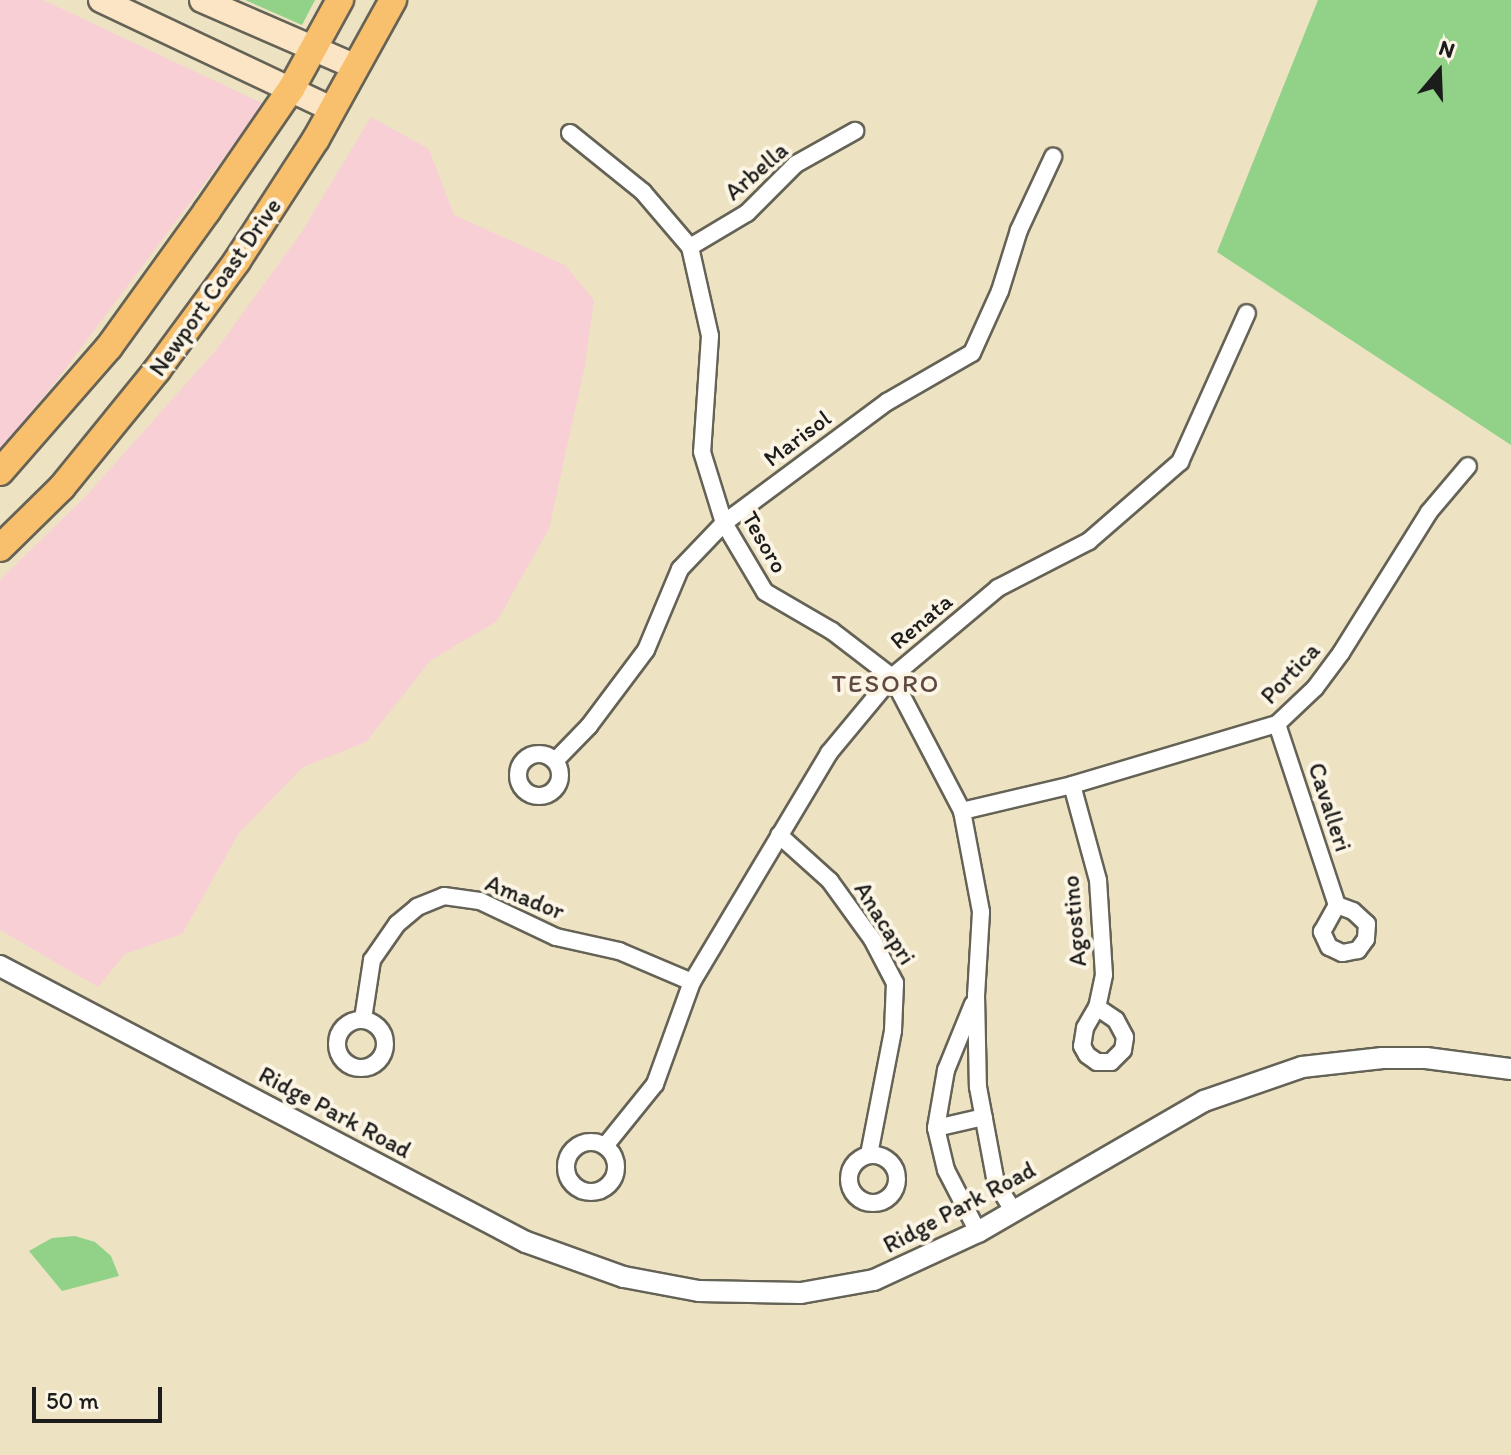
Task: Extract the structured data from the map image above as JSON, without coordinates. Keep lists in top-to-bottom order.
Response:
{
  "streets": {
    "main road": ["Newport Coast Drive"],
    "street": [
      "Arbella",
      "Marisol",
      "Tesoro",
      "Renata",
      "Portica",
      "Cavalleri",
      "Amador",
      "Agostino",
      "Anacapri",
      "Ridge Park Road"
    ]
  },
  "crossings": [
    ["Arbella", "Tesoro"],
    ["Marisol", "Tesoro"],
    ["Tesoro", "Renata"],
    ["Tesoro", "Portica"],
    ["Tesoro", "Ridge Park Road"],
    ["Renata", "Amador"],
    ["Renata", "Anacapri"],
    ["Portica", "Cavalleri"],
    ["Portica", "Agostino"]
  ],
  "districts": ["TESORO"],
  "scale_bar": "50 m",
  "north": "top"
}
